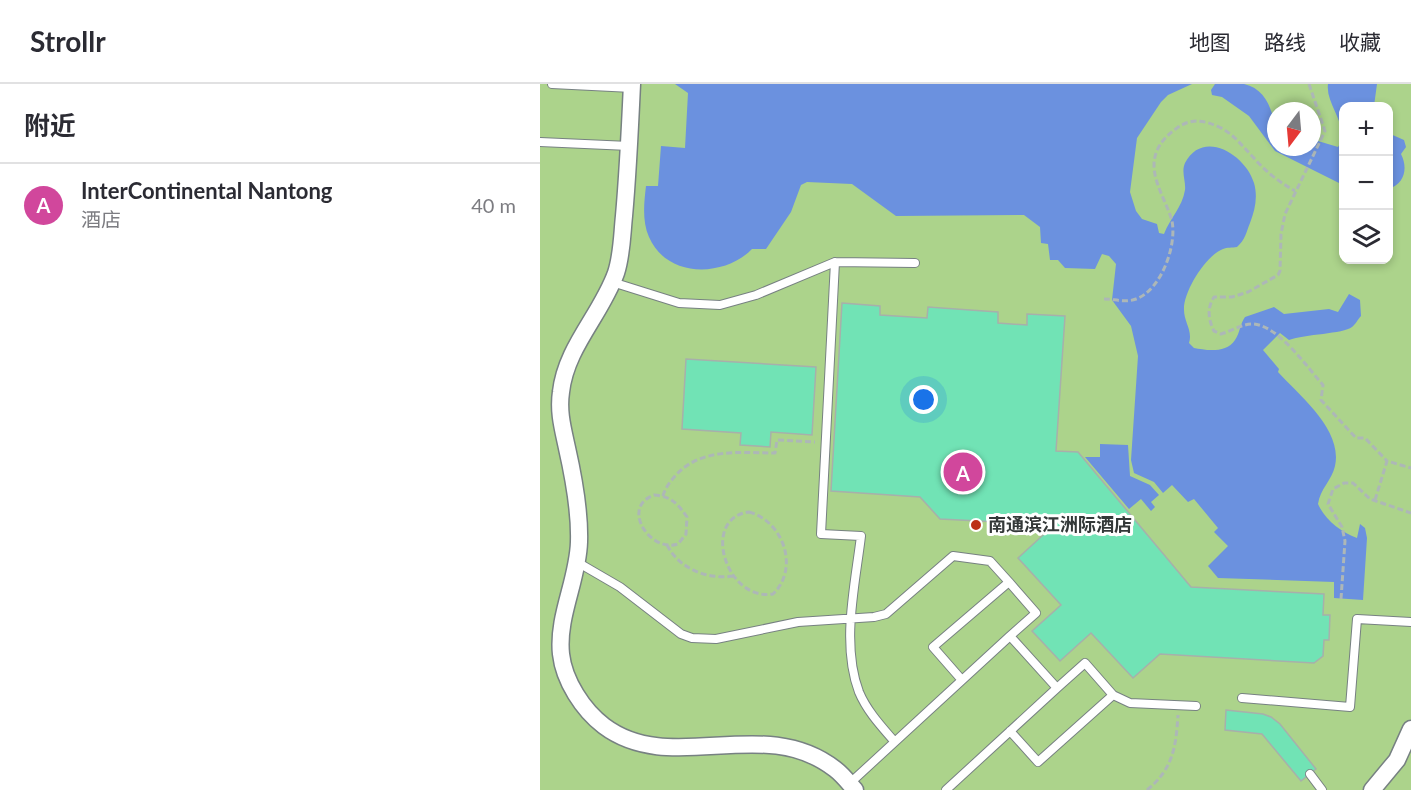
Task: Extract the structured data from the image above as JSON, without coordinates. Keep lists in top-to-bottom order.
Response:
{
  "places": ["南通滨江洲际酒店"],
  "north": "bottom",
  "page": {
    "header": "Strollr",
    "nav": ["地图", "路线", "收藏"],
    "heading": "附近",
    "map_buttons": ["+", "−"],
    "list": [
      {
        "mark": "A",
        "name": "InterContinental Nantong",
        "note": "酒店",
        "value": "40 m"
      }
    ],
    "pins": "A"
  }
}
